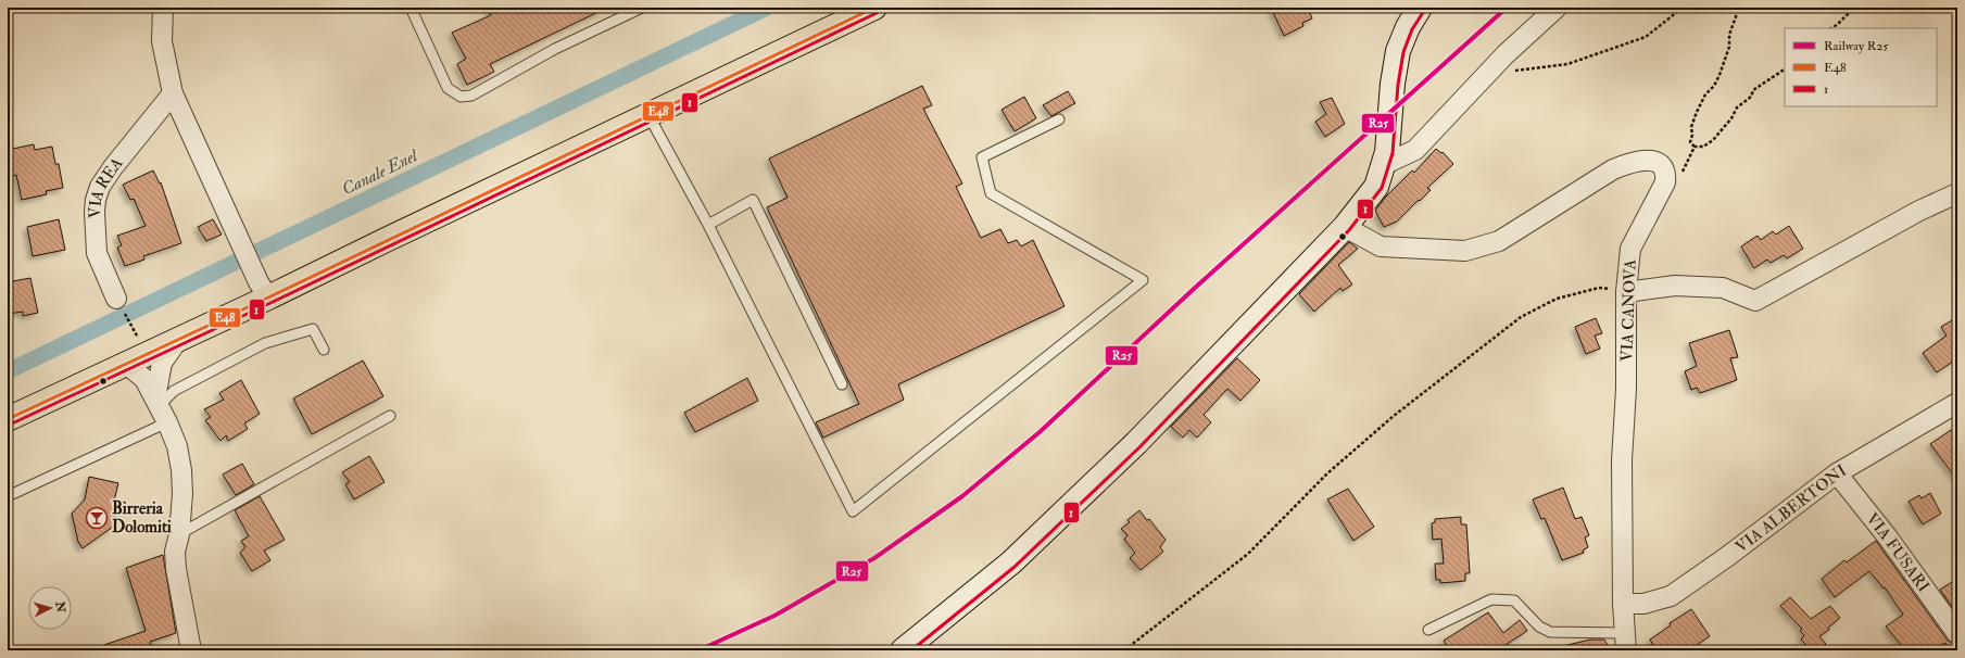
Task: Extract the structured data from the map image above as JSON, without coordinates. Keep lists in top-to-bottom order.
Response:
{
  "streets": {
    "street": [
      "VIA REA",
      "VIA CANOVA",
      "VIA ALBERTONI",
      "VIA FUSARI"
    ]
  },
  "crossings": [
    ["VIA CANOVA", "VIA ALBERTONI"],
    ["VIA ALBERTONI", "VIA FUSARI"]
  ],
  "water": ["Canale Enel"],
  "places": {
    "bar": ["Birreria Dolomiti"]
  },
  "lines": ["rail line R25", "transit line E48", "transit line 1"],
  "legend": ["Railway R25", "E48", "1"],
  "north": "right"
}
